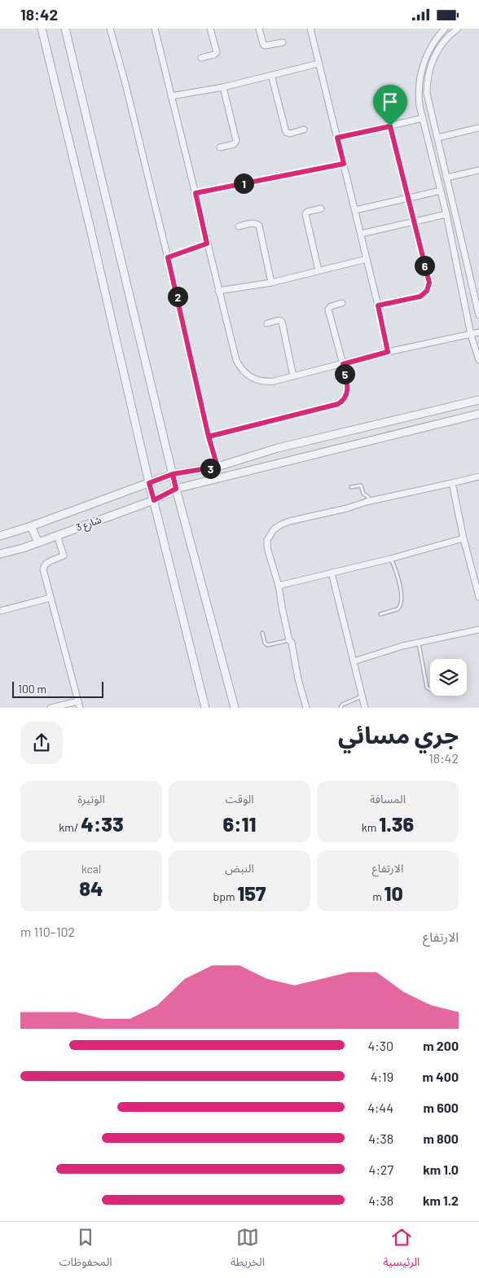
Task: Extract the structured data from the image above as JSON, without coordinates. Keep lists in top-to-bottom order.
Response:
{
  "streets": {
    "street": ["شارع 3"]
  },
  "scale_bar": "100 m",
  "page": {
    "status": "18:42",
    "pins": [
      "1",
      "6",
      "2",
      "5",
      "3"
    ],
    "scale": "100 m",
    "heading": ["جري مسائي", "18:42"],
    "stats": [
      ["المسافة", "1.36 km"],
      ["الوقت", "6:11"],
      ["الوتيرة", "4:33 /km"],
      ["الارتفاع", "10 m"],
      ["النبض", "157 bpm"],
      ["kcal", "84"]
    ],
    "chart": ["الارتفاع", "102–110 m"],
    "list": [
      {
        "name": "200 m",
        "note": "4:30"
      },
      {
        "name": "400 m",
        "note": "4:19"
      },
      {
        "name": "600 m",
        "note": "4:44"
      },
      {
        "name": "800 m",
        "note": "4:38"
      },
      {
        "name": "1.0 km",
        "note": "4:27"
      },
      {
        "name": "1.2 km",
        "note": "4:38"
      }
    ],
    "tabs": ["الرئيسية", "الخريطة", "المحفوظات"]
  }
}
